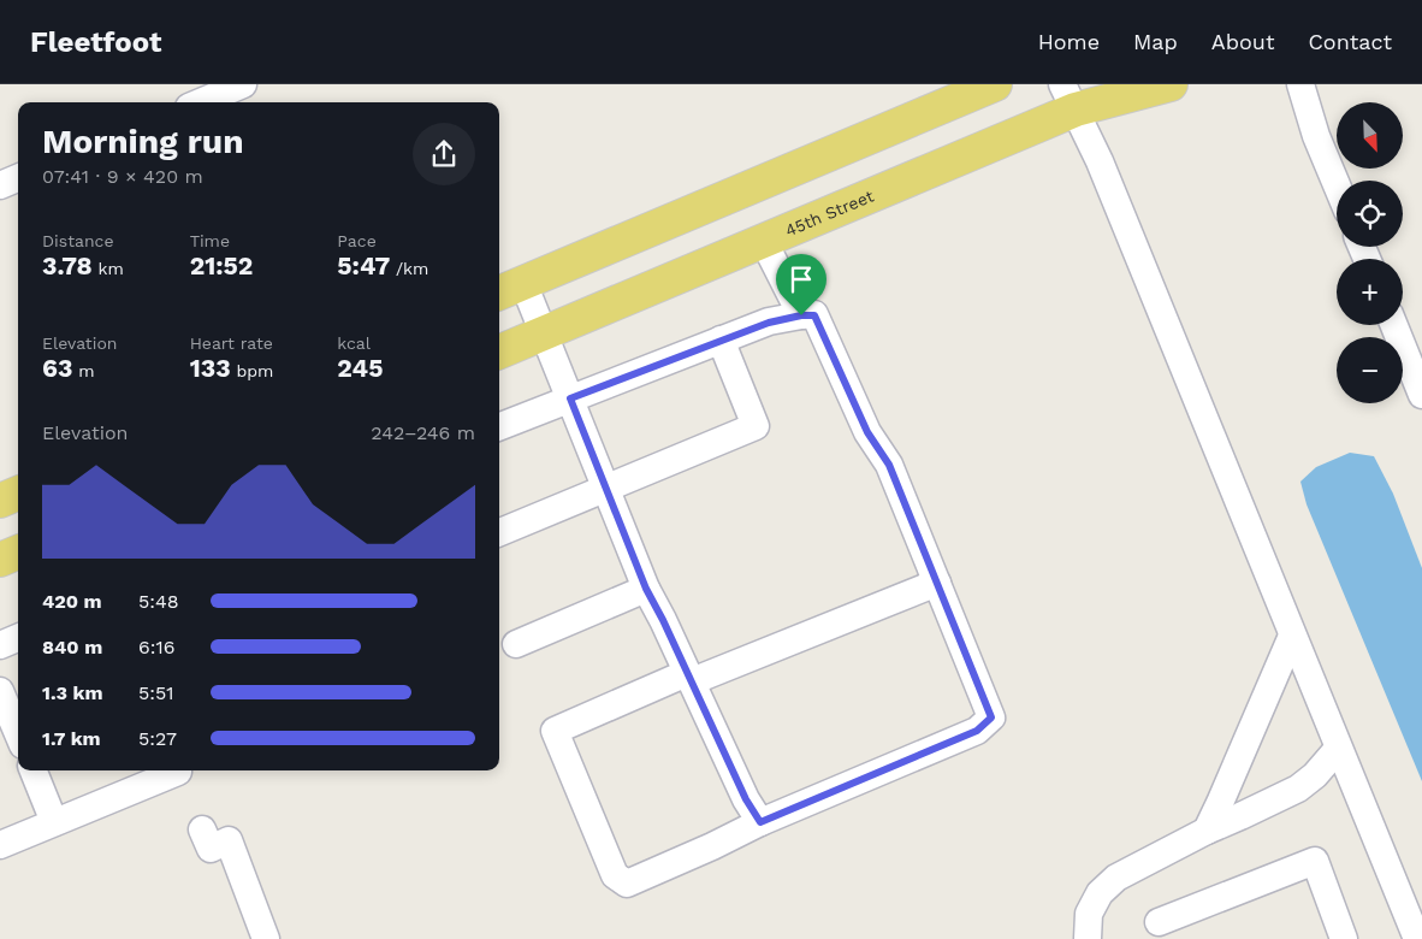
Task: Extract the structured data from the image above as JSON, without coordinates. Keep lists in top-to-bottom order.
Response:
{
  "streets": {
    "main road": ["45th Street"]
  },
  "north": "bottom right",
  "page": {
    "header": "Fleetfoot",
    "nav": [
      "Home",
      "Map",
      "About",
      "Contact"
    ],
    "map_buttons": ["+", "−"],
    "heading": ["Morning run", "07:41 · 9 × 420 m"],
    "stats": [
      ["Distance", "3.78 km"],
      ["Time", "21:52"],
      ["Pace", "5:47 /km"],
      ["Elevation", "63 m"],
      ["Heart rate", "133 bpm"],
      ["kcal", "245"]
    ],
    "chart": ["Elevation", "242–246 m"],
    "list": [
      {
        "name": "420 m",
        "note": "5:48"
      },
      {
        "name": "840 m",
        "note": "6:16"
      },
      {
        "name": "1.3 km",
        "note": "5:51"
      },
      {
        "name": "1.7 km",
        "note": "5:27"
      }
    ]
  }
}
